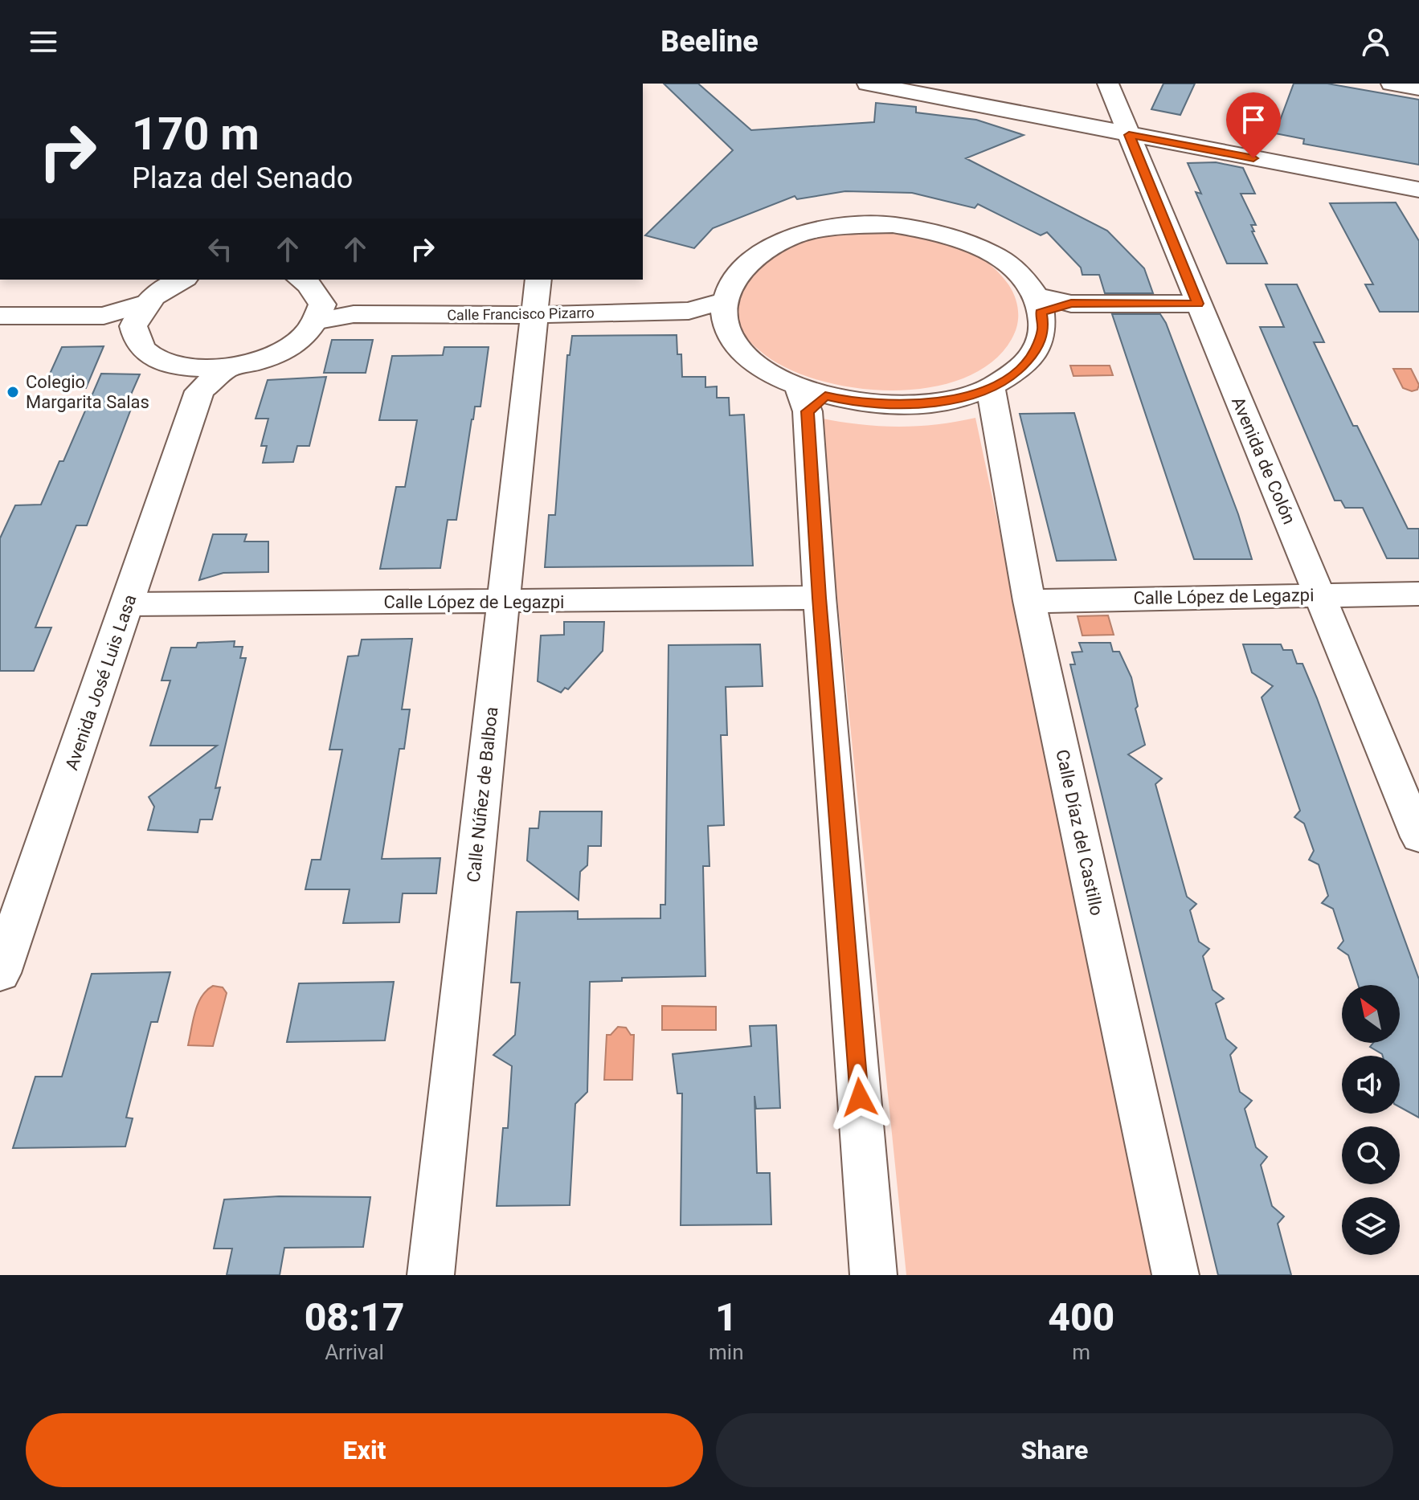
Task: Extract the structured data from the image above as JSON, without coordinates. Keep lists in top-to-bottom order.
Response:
{
  "streets": {
    "street": [
      "Calle Francisco Pizarro",
      "Avenida de Colón",
      "Calle López de Legazpi",
      "Avenida José Luis Lasa",
      "Calle Núñez de Balboa",
      "Calle Díaz del Castillo"
    ]
  },
  "crossings": [
    ["Calle Francisco Pizarro", "Calle Núñez de Balboa"],
    ["Avenida de Colón", "Calle López de Legazpi"],
    ["Calle López de Legazpi", "Avenida José Luis Lasa"],
    ["Calle López de Legazpi", "Calle Núñez de Balboa"],
    ["Calle López de Legazpi", "Calle Díaz del Castillo"]
  ],
  "places": ["Colegio Margarita Salas"],
  "north": "top left",
  "page": {
    "header": "Beeline",
    "turn": ["170 m", "Plaza del Senado"],
    "eta": [
      "08:17",
      "Arrival",
      "1",
      "min",
      "400",
      "m"
    ],
    "buttons": ["Exit", "Share"]
  }
}
